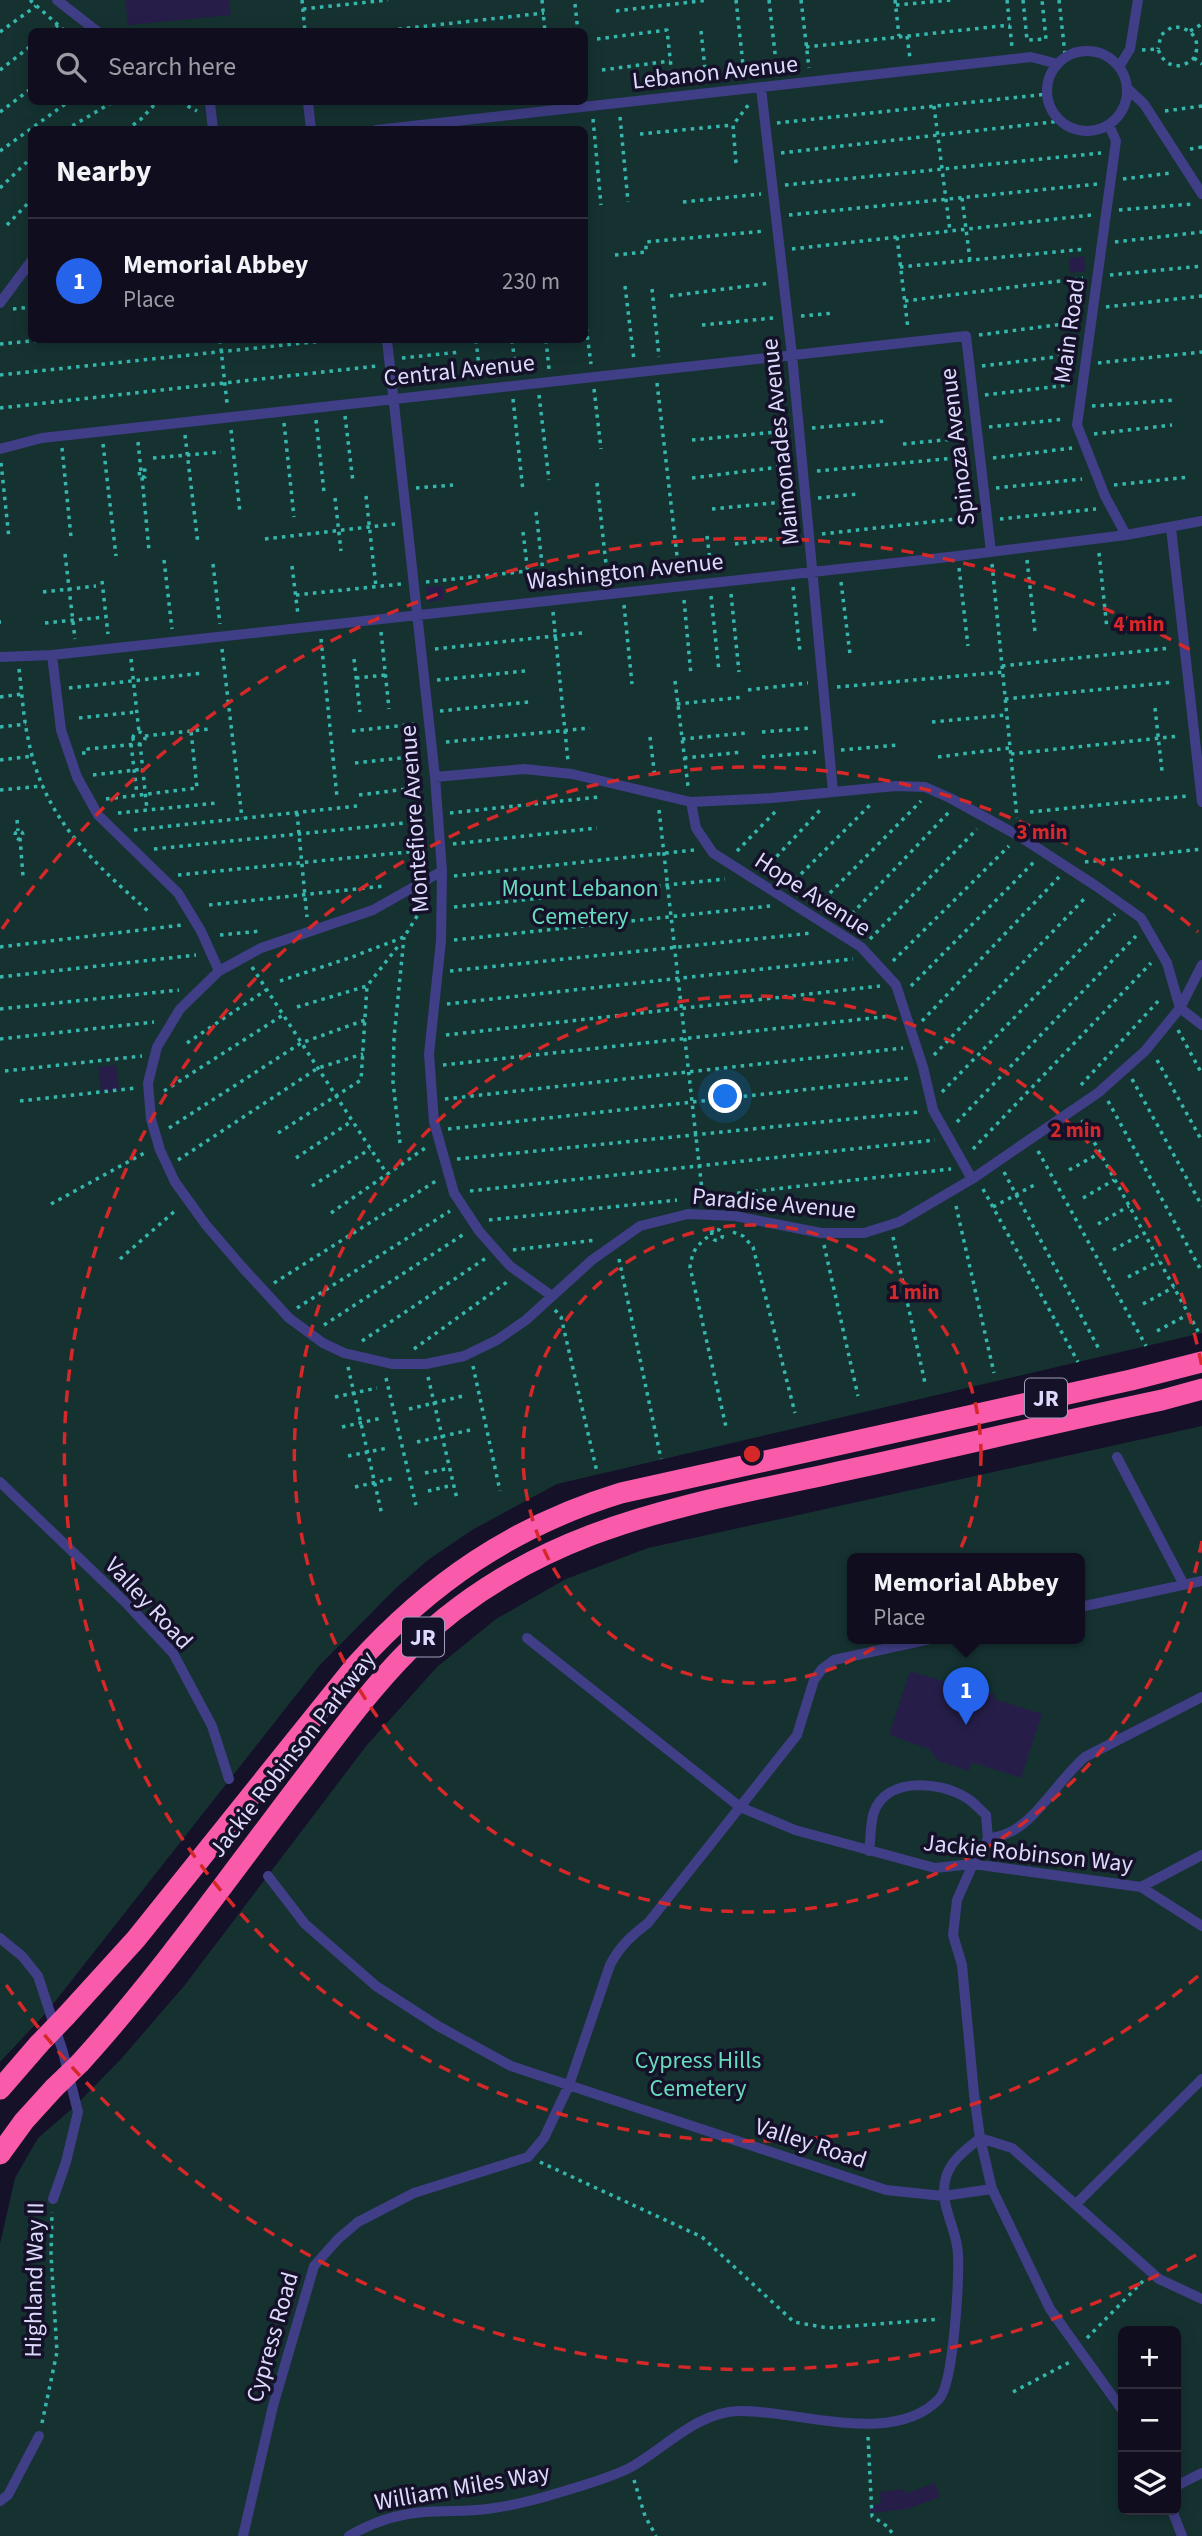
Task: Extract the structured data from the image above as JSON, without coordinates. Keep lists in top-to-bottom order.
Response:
{
  "streets": {
    "highway": ["JR", "Jackie Robinson Parkway"],
    "lane": [
      "Lebanon Avenue",
      "Main Road",
      "Central Avenue",
      "Maimonades Avenue",
      "Spinoza Avenue",
      "Washington Avenue",
      "Montefiore Avenue",
      "Hope Avenue",
      "Paradise Avenue",
      "Valley Road",
      "Jackie Robinson Way",
      "Highland Way II",
      "Cypress Road",
      "William Miles Way"
    ]
  },
  "crossings": [
    ["Lebanon Avenue", "Main Road"],
    ["Lebanon Avenue", "Maimonades Avenue"],
    ["Main Road", "Washington Avenue"],
    ["Central Avenue", "Maimonades Avenue"],
    ["Central Avenue", "Spinoza Avenue"],
    ["Central Avenue", "Montefiore Avenue"],
    ["Maimonades Avenue", "Washington Avenue"],
    ["Spinoza Avenue", "Washington Avenue"],
    ["Washington Avenue", "Montefiore Avenue"],
    ["Montefiore Avenue", "Paradise Avenue"],
    ["Hope Avenue", "Paradise Avenue"],
    ["Valley Road", "William Miles Way"],
    ["Jackie Robinson Parkway", "Highland Way II"]
  ],
  "parks": ["Mount Lebanon Cemetery", "Cypress Hills Cemetery"],
  "page": {
    "search": "Search here",
    "heading": "Nearby",
    "list": [
      {
        "mark": "1",
        "name": "Memorial Abbey",
        "note": "Place",
        "value": "230 m"
      }
    ],
    "popup": ["Memorial Abbey", "Place"],
    "pins": "1",
    "map_buttons": ["+", "−"]
  },
  "rings": [
    "4 min",
    "3 min",
    "2 min",
    "1 min"
  ]
}
